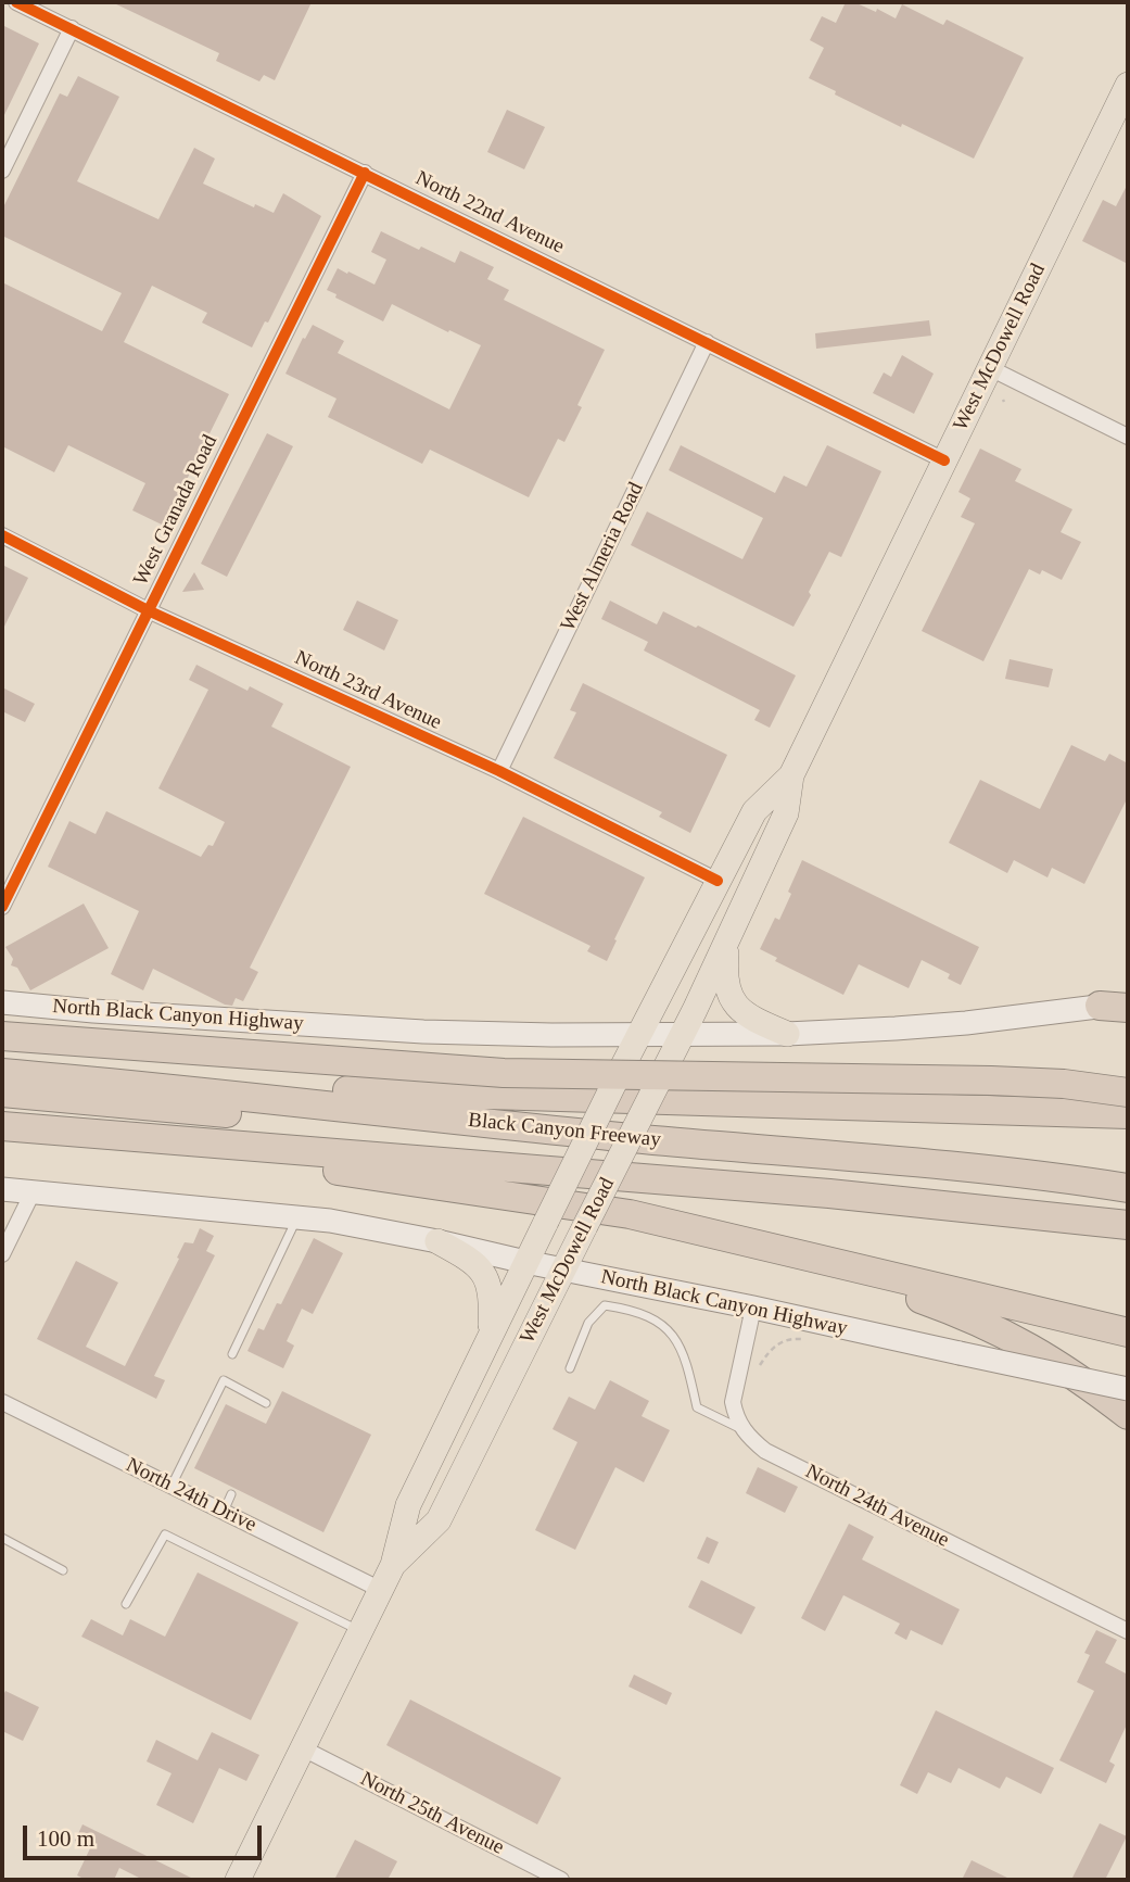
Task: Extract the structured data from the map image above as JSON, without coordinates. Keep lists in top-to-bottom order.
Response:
{
  "streets": {
    "highway": ["Black Canyon Freeway"],
    "main road": ["West McDowell Road", "North Black Canyon Highway"],
    "street": [
      "North 22nd Avenue",
      "West Granada Road",
      "West Almeria Road",
      "North 23rd Avenue",
      "North 24th Drive",
      "North 24th Avenue",
      "North 25th Avenue"
    ]
  },
  "crossings": [
    ["North 22nd Avenue", "West McDowell Road"],
    ["North 22nd Avenue", "West Granada Road"],
    ["North 22nd Avenue", "West Almeria Road"],
    ["West McDowell Road", "North 23rd Avenue"],
    ["West McDowell Road", "North Black Canyon Highway"],
    ["West McDowell Road", "North 24th Drive"],
    ["West McDowell Road", "North 25th Avenue"],
    ["West Granada Road", "North 23rd Avenue"],
    ["West Almeria Road", "North 23rd Avenue"]
  ],
  "scale_bar": "100 m"
}
